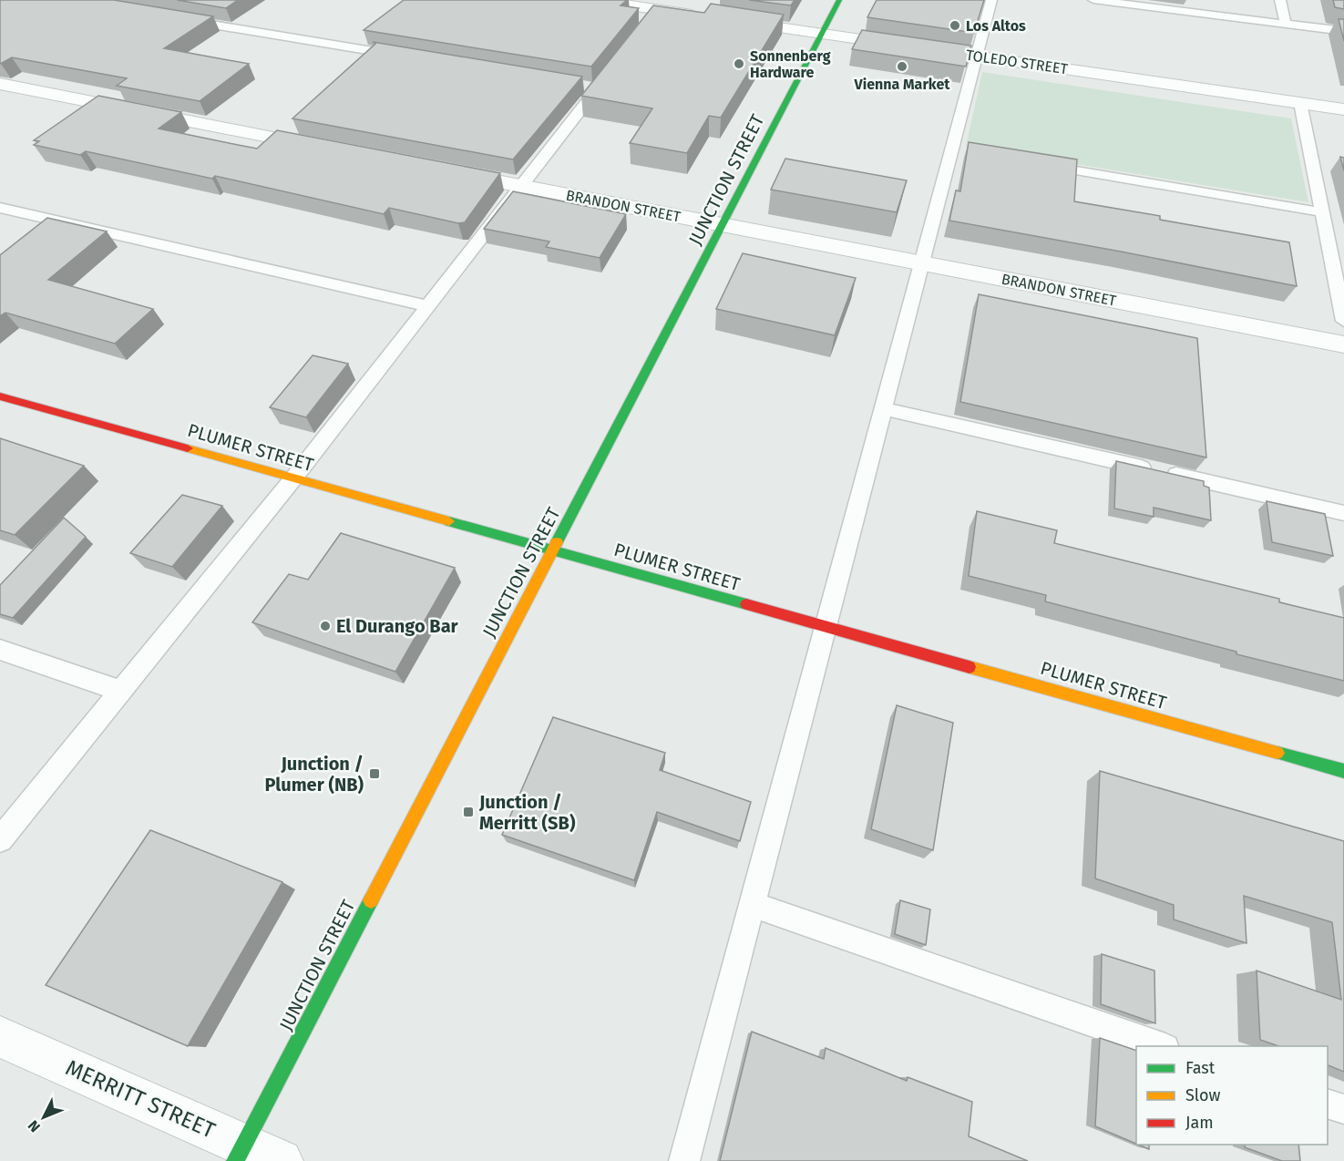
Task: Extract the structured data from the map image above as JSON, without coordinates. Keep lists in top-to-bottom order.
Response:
{
  "streets": {
    "street": [
      "TOLEDO STREET",
      "JUNCTION STREET",
      "BRANDON STREET",
      "PLUMER STREET",
      "MERRITT STREET"
    ]
  },
  "crossings": [
    ["TOLEDO STREET", "JUNCTION STREET"],
    ["JUNCTION STREET", "BRANDON STREET"],
    ["JUNCTION STREET", "PLUMER STREET"],
    ["JUNCTION STREET", "MERRITT STREET"]
  ],
  "places": {
    "other": [
      "Los Altos",
      "Sonnenberg Hardware",
      "Vienna Market",
      "El Durango Bar"
    ],
    "transit": ["Junction / Plumer (NB)", "Junction / Merritt (SB)"]
  },
  "legend": ["Fast", "Slow", "Jam"],
  "north": "bottom left"
}
